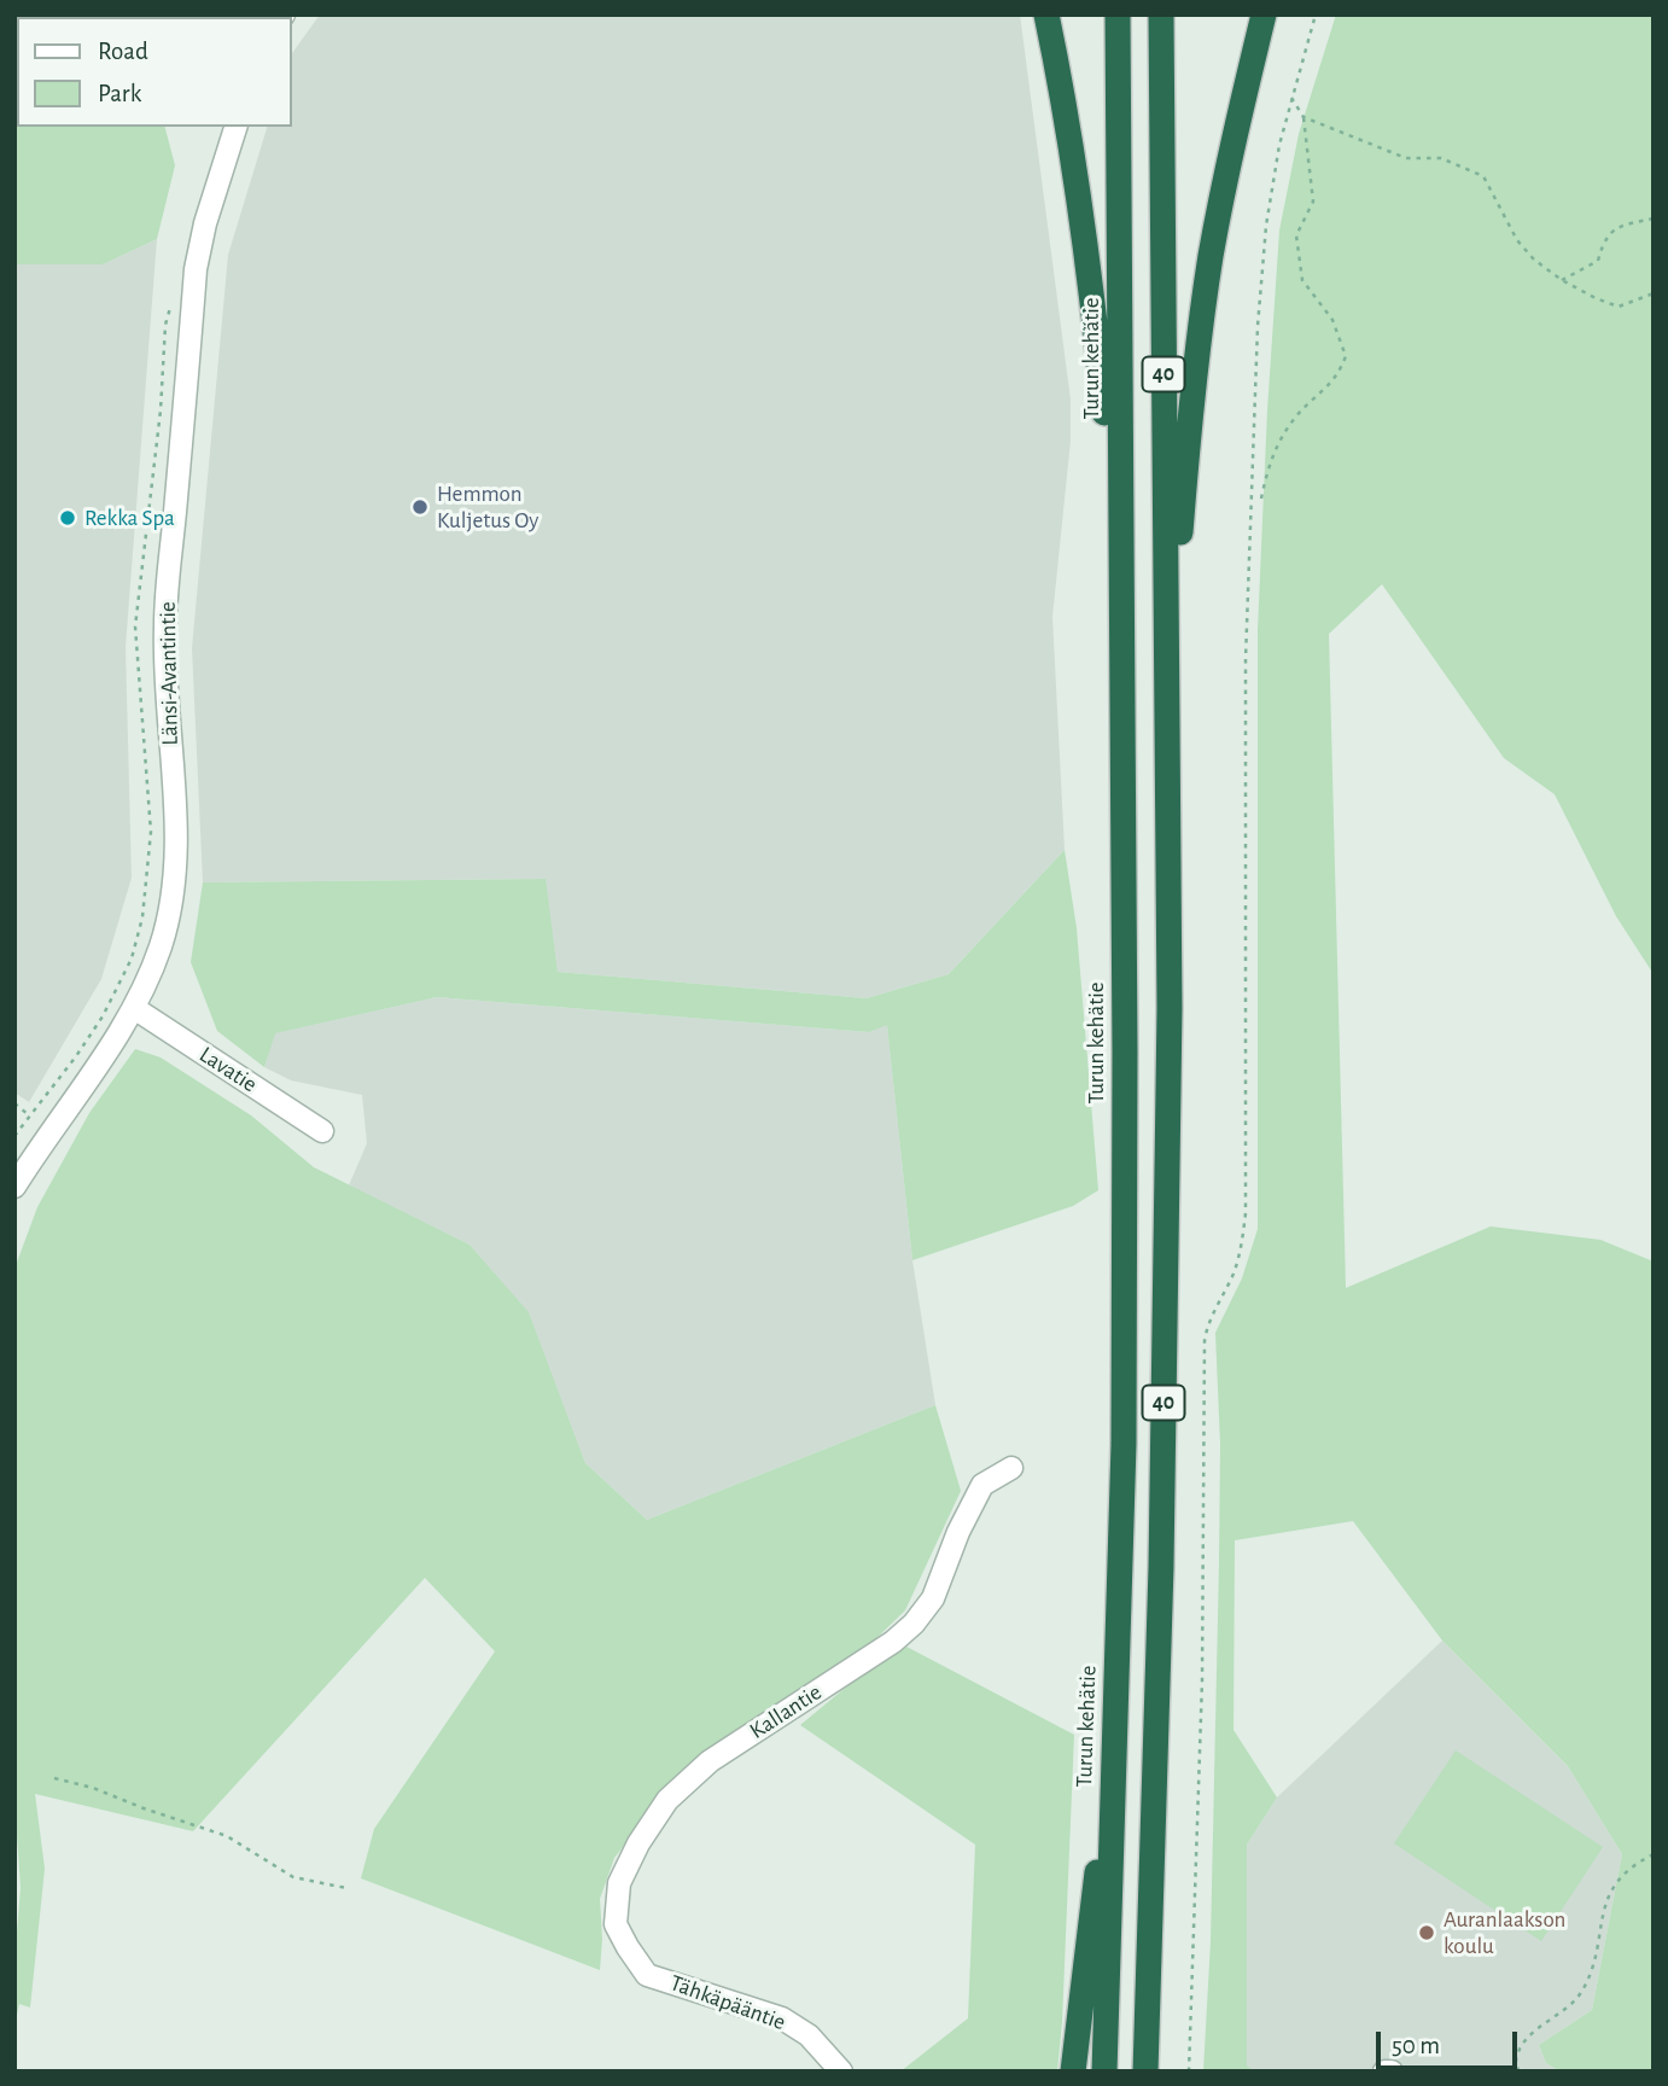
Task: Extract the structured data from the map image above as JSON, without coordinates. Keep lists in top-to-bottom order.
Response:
{
  "streets": {
    "highway": ["Turun kehätie", "40"],
    "street": [
      "Länsi-Avantintie",
      "Lavatie",
      "Kallantie",
      "Tähkäpääntie"
    ]
  },
  "crossings": [
    ["Länsi-Avantintie", "Lavatie"],
    ["Kallantie", "Tähkäpääntie"]
  ],
  "places": ["Hemmon Kuljetus Oy", "Rekka Spa", "Auranlaakson koulu"],
  "legend": ["Road", "Park"],
  "scale_bar": "50 m"
}
